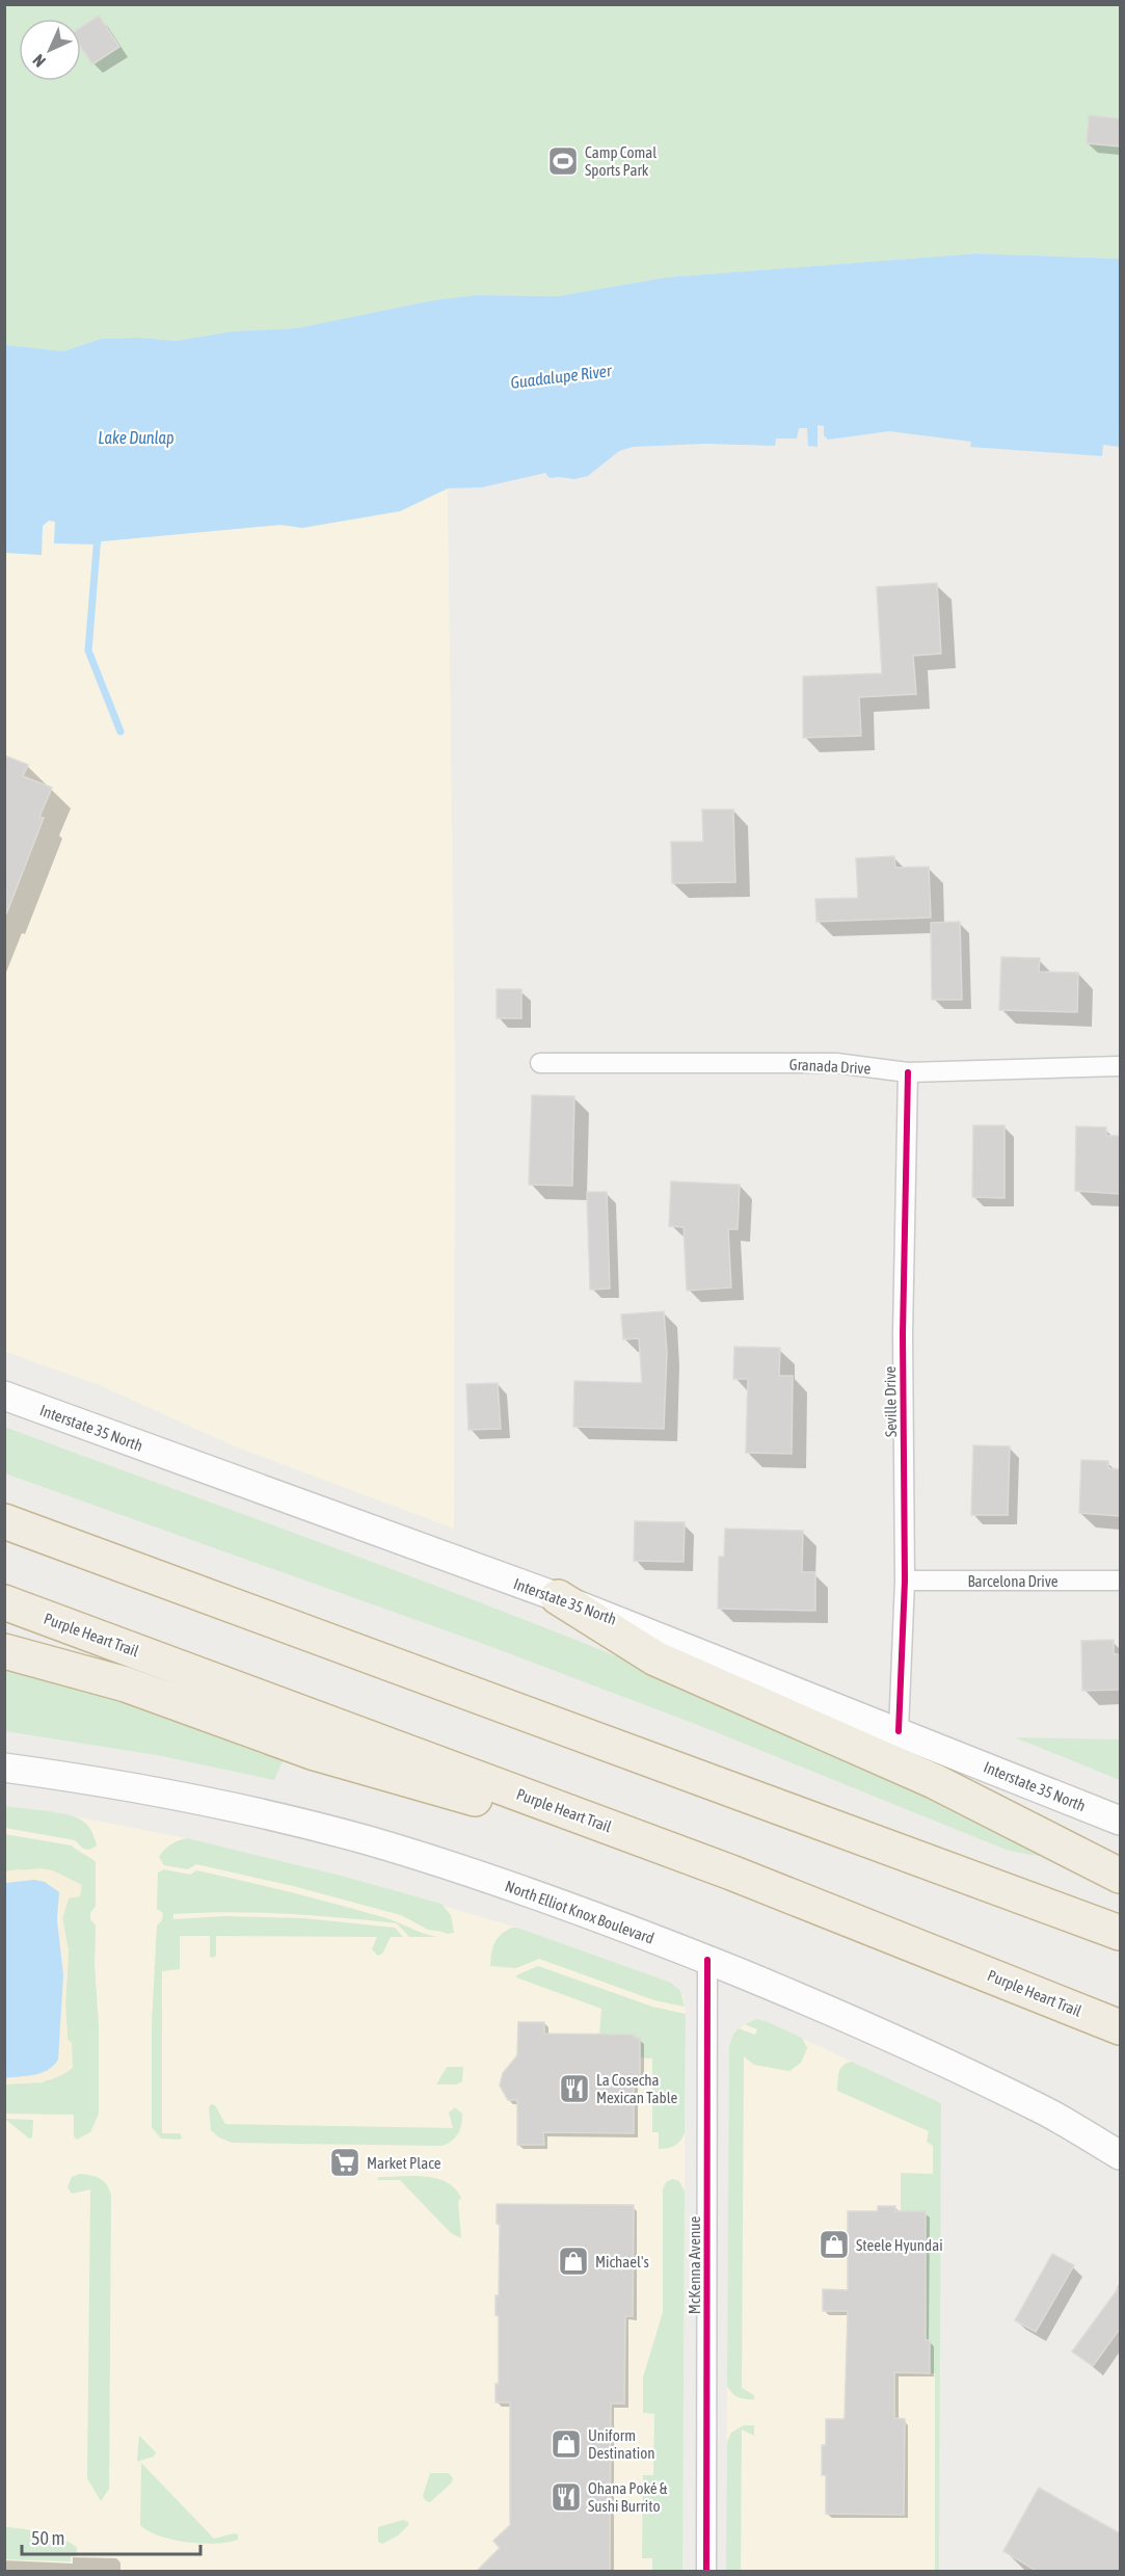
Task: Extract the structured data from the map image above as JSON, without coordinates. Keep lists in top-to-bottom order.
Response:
{
  "streets": {
    "highway": ["Purple Heart Trail"],
    "main road": ["Interstate 35 North", "North Elliot Knox Boulevard"],
    "street": [
      "Granada Drive",
      "Seville Drive",
      "Barcelona Drive",
      "McKenna Avenue"
    ]
  },
  "crossings": [
    ["Granada Drive", "Seville Drive"],
    ["Seville Drive", "Interstate 35 North"],
    ["Seville Drive", "Barcelona Drive"],
    ["North Elliot Knox Boulevard", "McKenna Avenue"]
  ],
  "water": ["Guadalupe River", "Lake Dunlap"],
  "places": {
    "sports": ["Camp Comal Sports Park"],
    "restaurant": ["La Cosecha Mexican Table", "Ohana Poké & Sushi Burrito"],
    "supermarket": ["Market Place"],
    "shop": ["Steele Hyundai", "Michael's", "Uniform Destination"]
  },
  "scale_bar": "50 m",
  "north": "bottom left"
}
